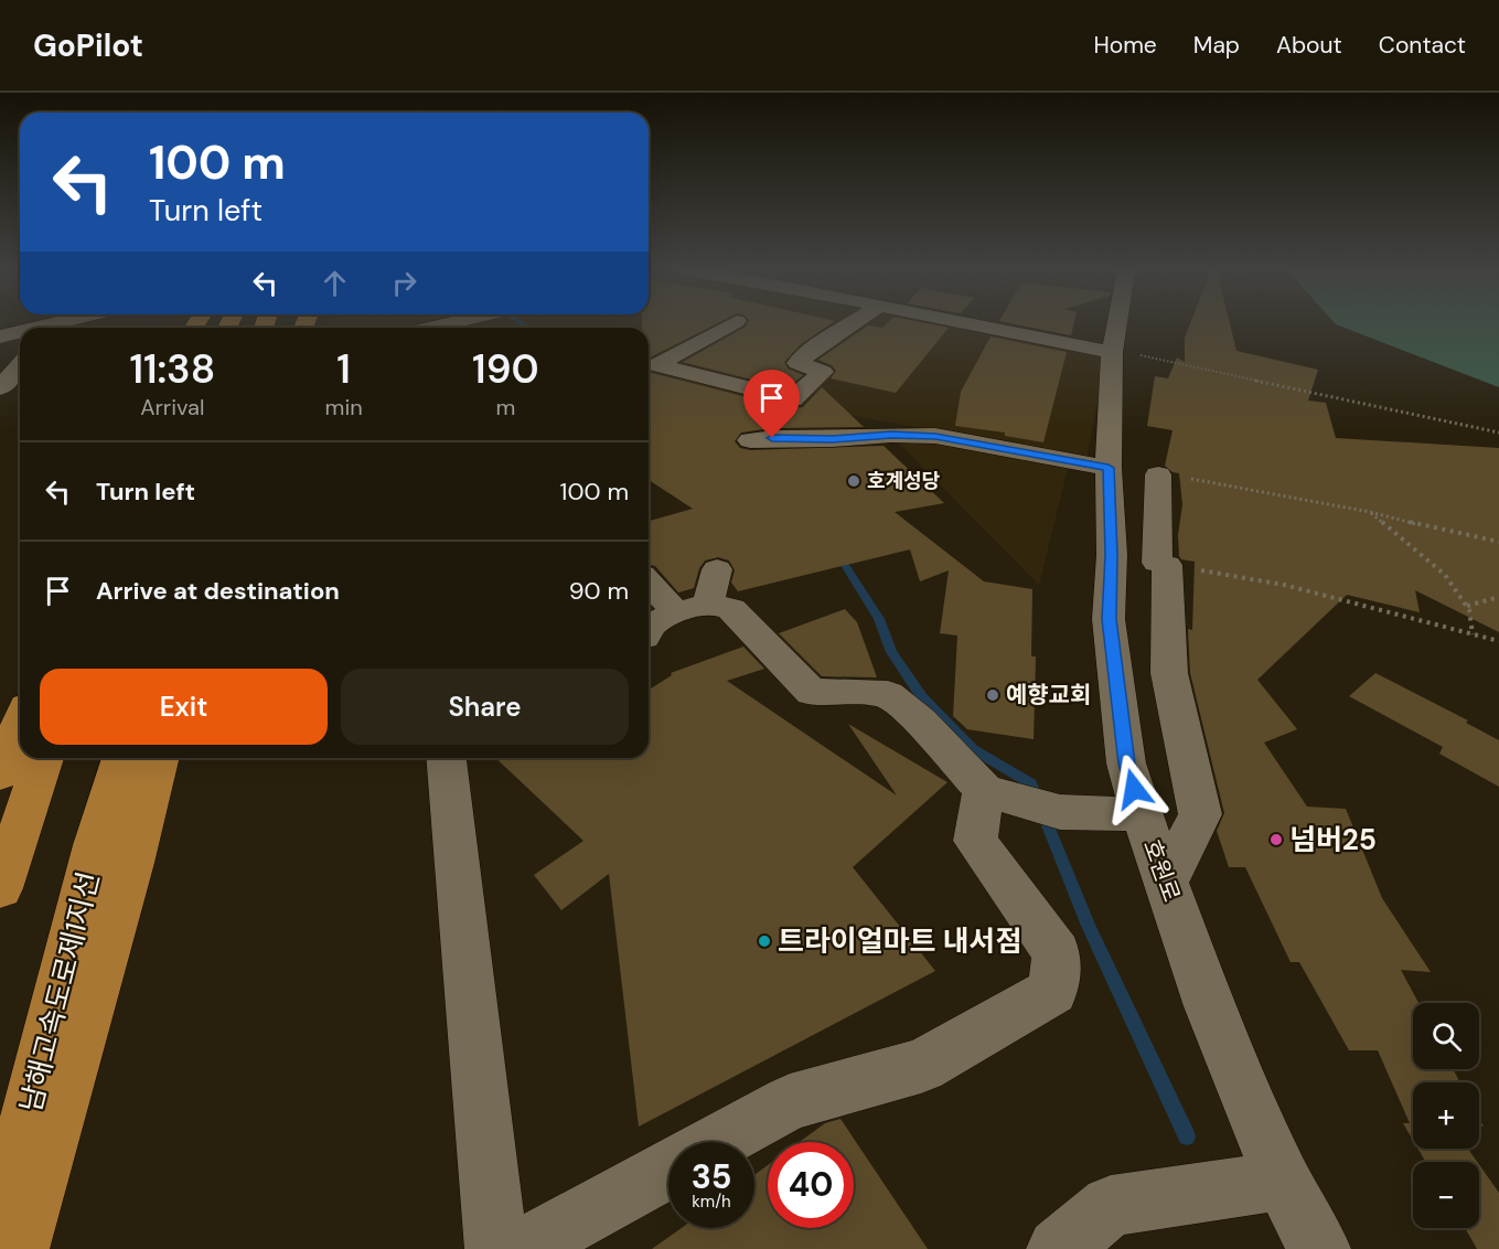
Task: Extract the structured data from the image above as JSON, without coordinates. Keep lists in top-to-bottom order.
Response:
{
  "streets": {
    "highway": ["남해고속도로제1지선"],
    "street": ["호원로"]
  },
  "places": [
    "호계성당",
    "예향교회",
    "넘버25",
    "트라이얼마트 내서점"
  ],
  "page": {
    "header": "GoPilot",
    "nav": [
      "Home",
      "Map",
      "About",
      "Contact"
    ],
    "turn": ["100 m", "Turn left"],
    "eta": [
      "11:38",
      "Arrival",
      "1",
      "min",
      "190",
      "m"
    ],
    "list": [
      {
        "name": "Turn left",
        "value": "100 m"
      },
      {
        "name": "Arrive at destination",
        "value": "90 m"
      }
    ],
    "buttons": ["Exit", "Share"],
    "map_buttons": ["+", "−"],
    "speed": "35 km/h",
    "limit": "40"
  }
}
